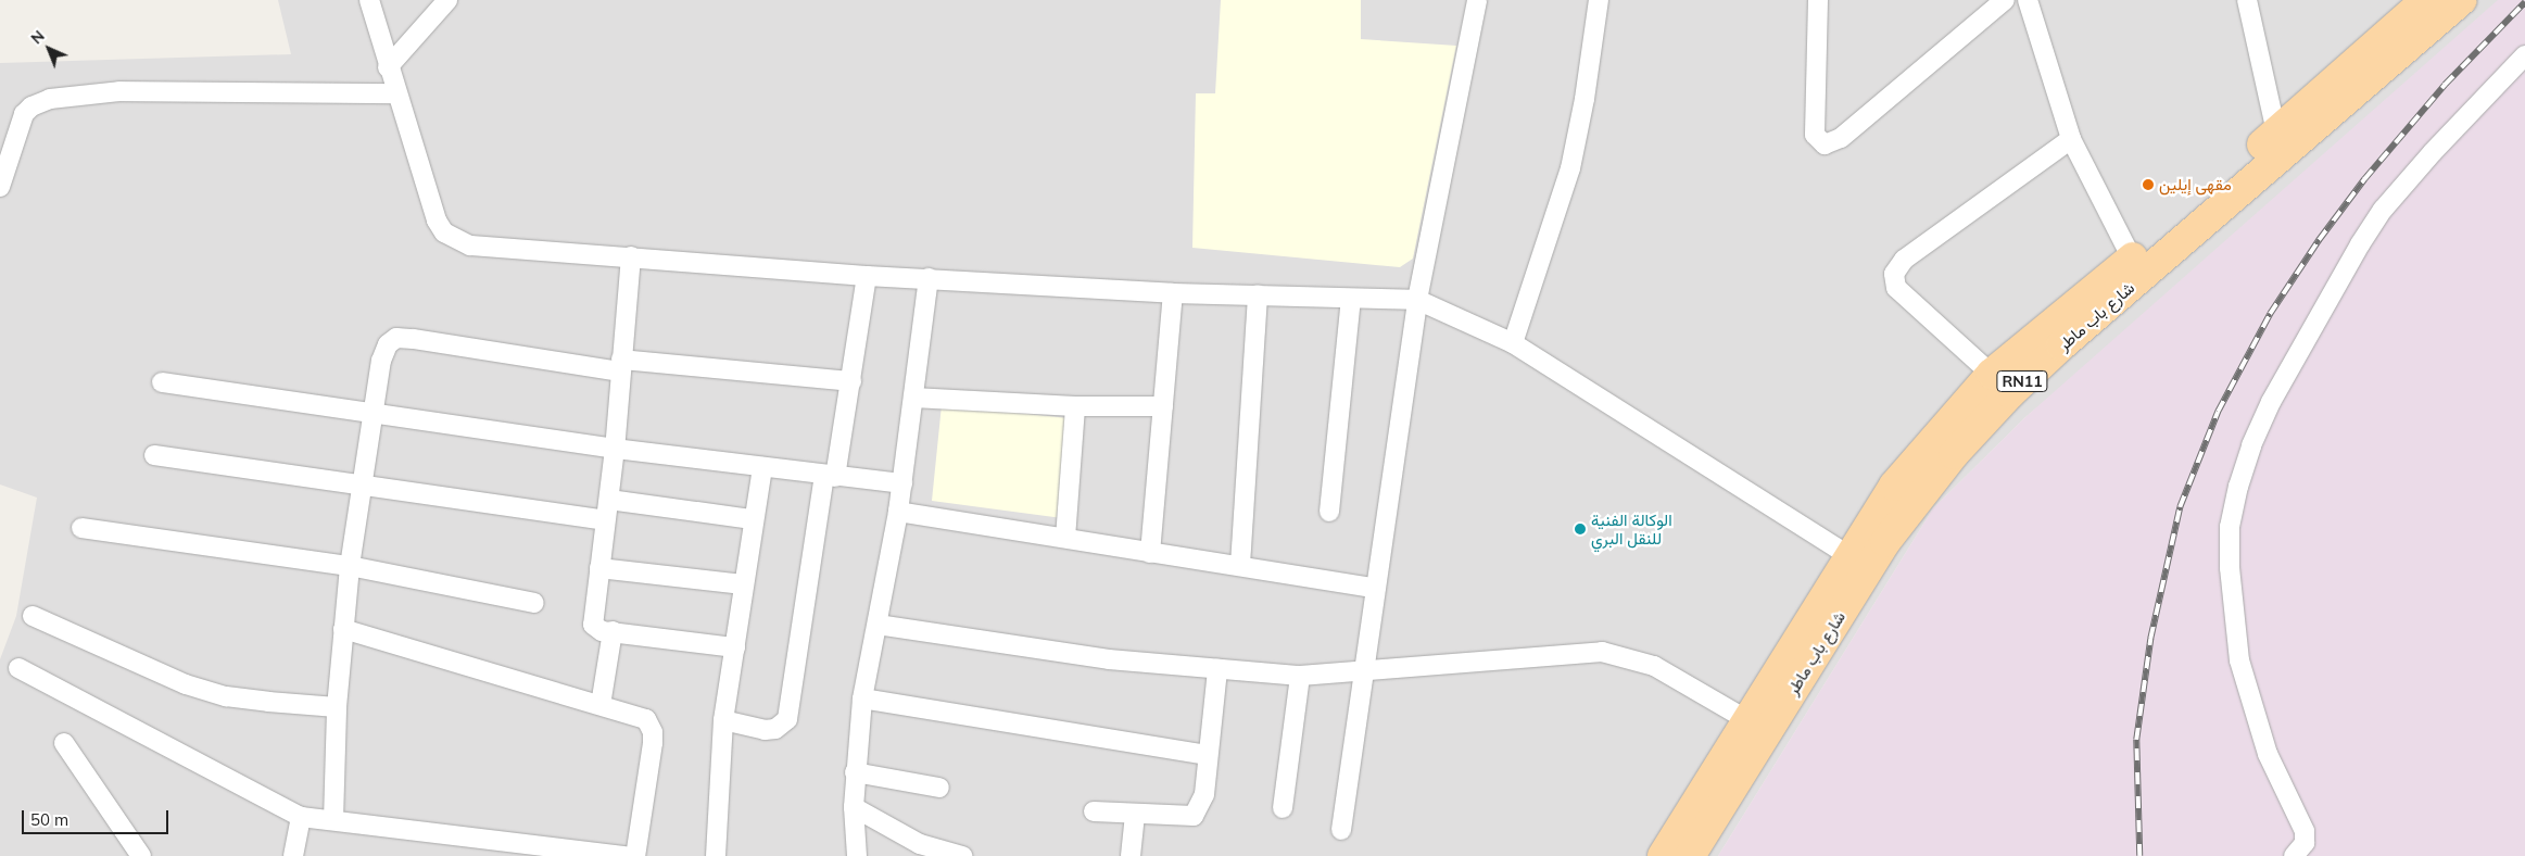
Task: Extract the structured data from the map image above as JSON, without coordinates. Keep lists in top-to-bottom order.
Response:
{
  "streets": {
    "main road": ["شارع باب ماطر", "RN11"]
  },
  "places": ["مقهى إيلين", "الوكالة الفنية للنقل البري"],
  "scale_bar": "50 m",
  "north": "top left"
}
